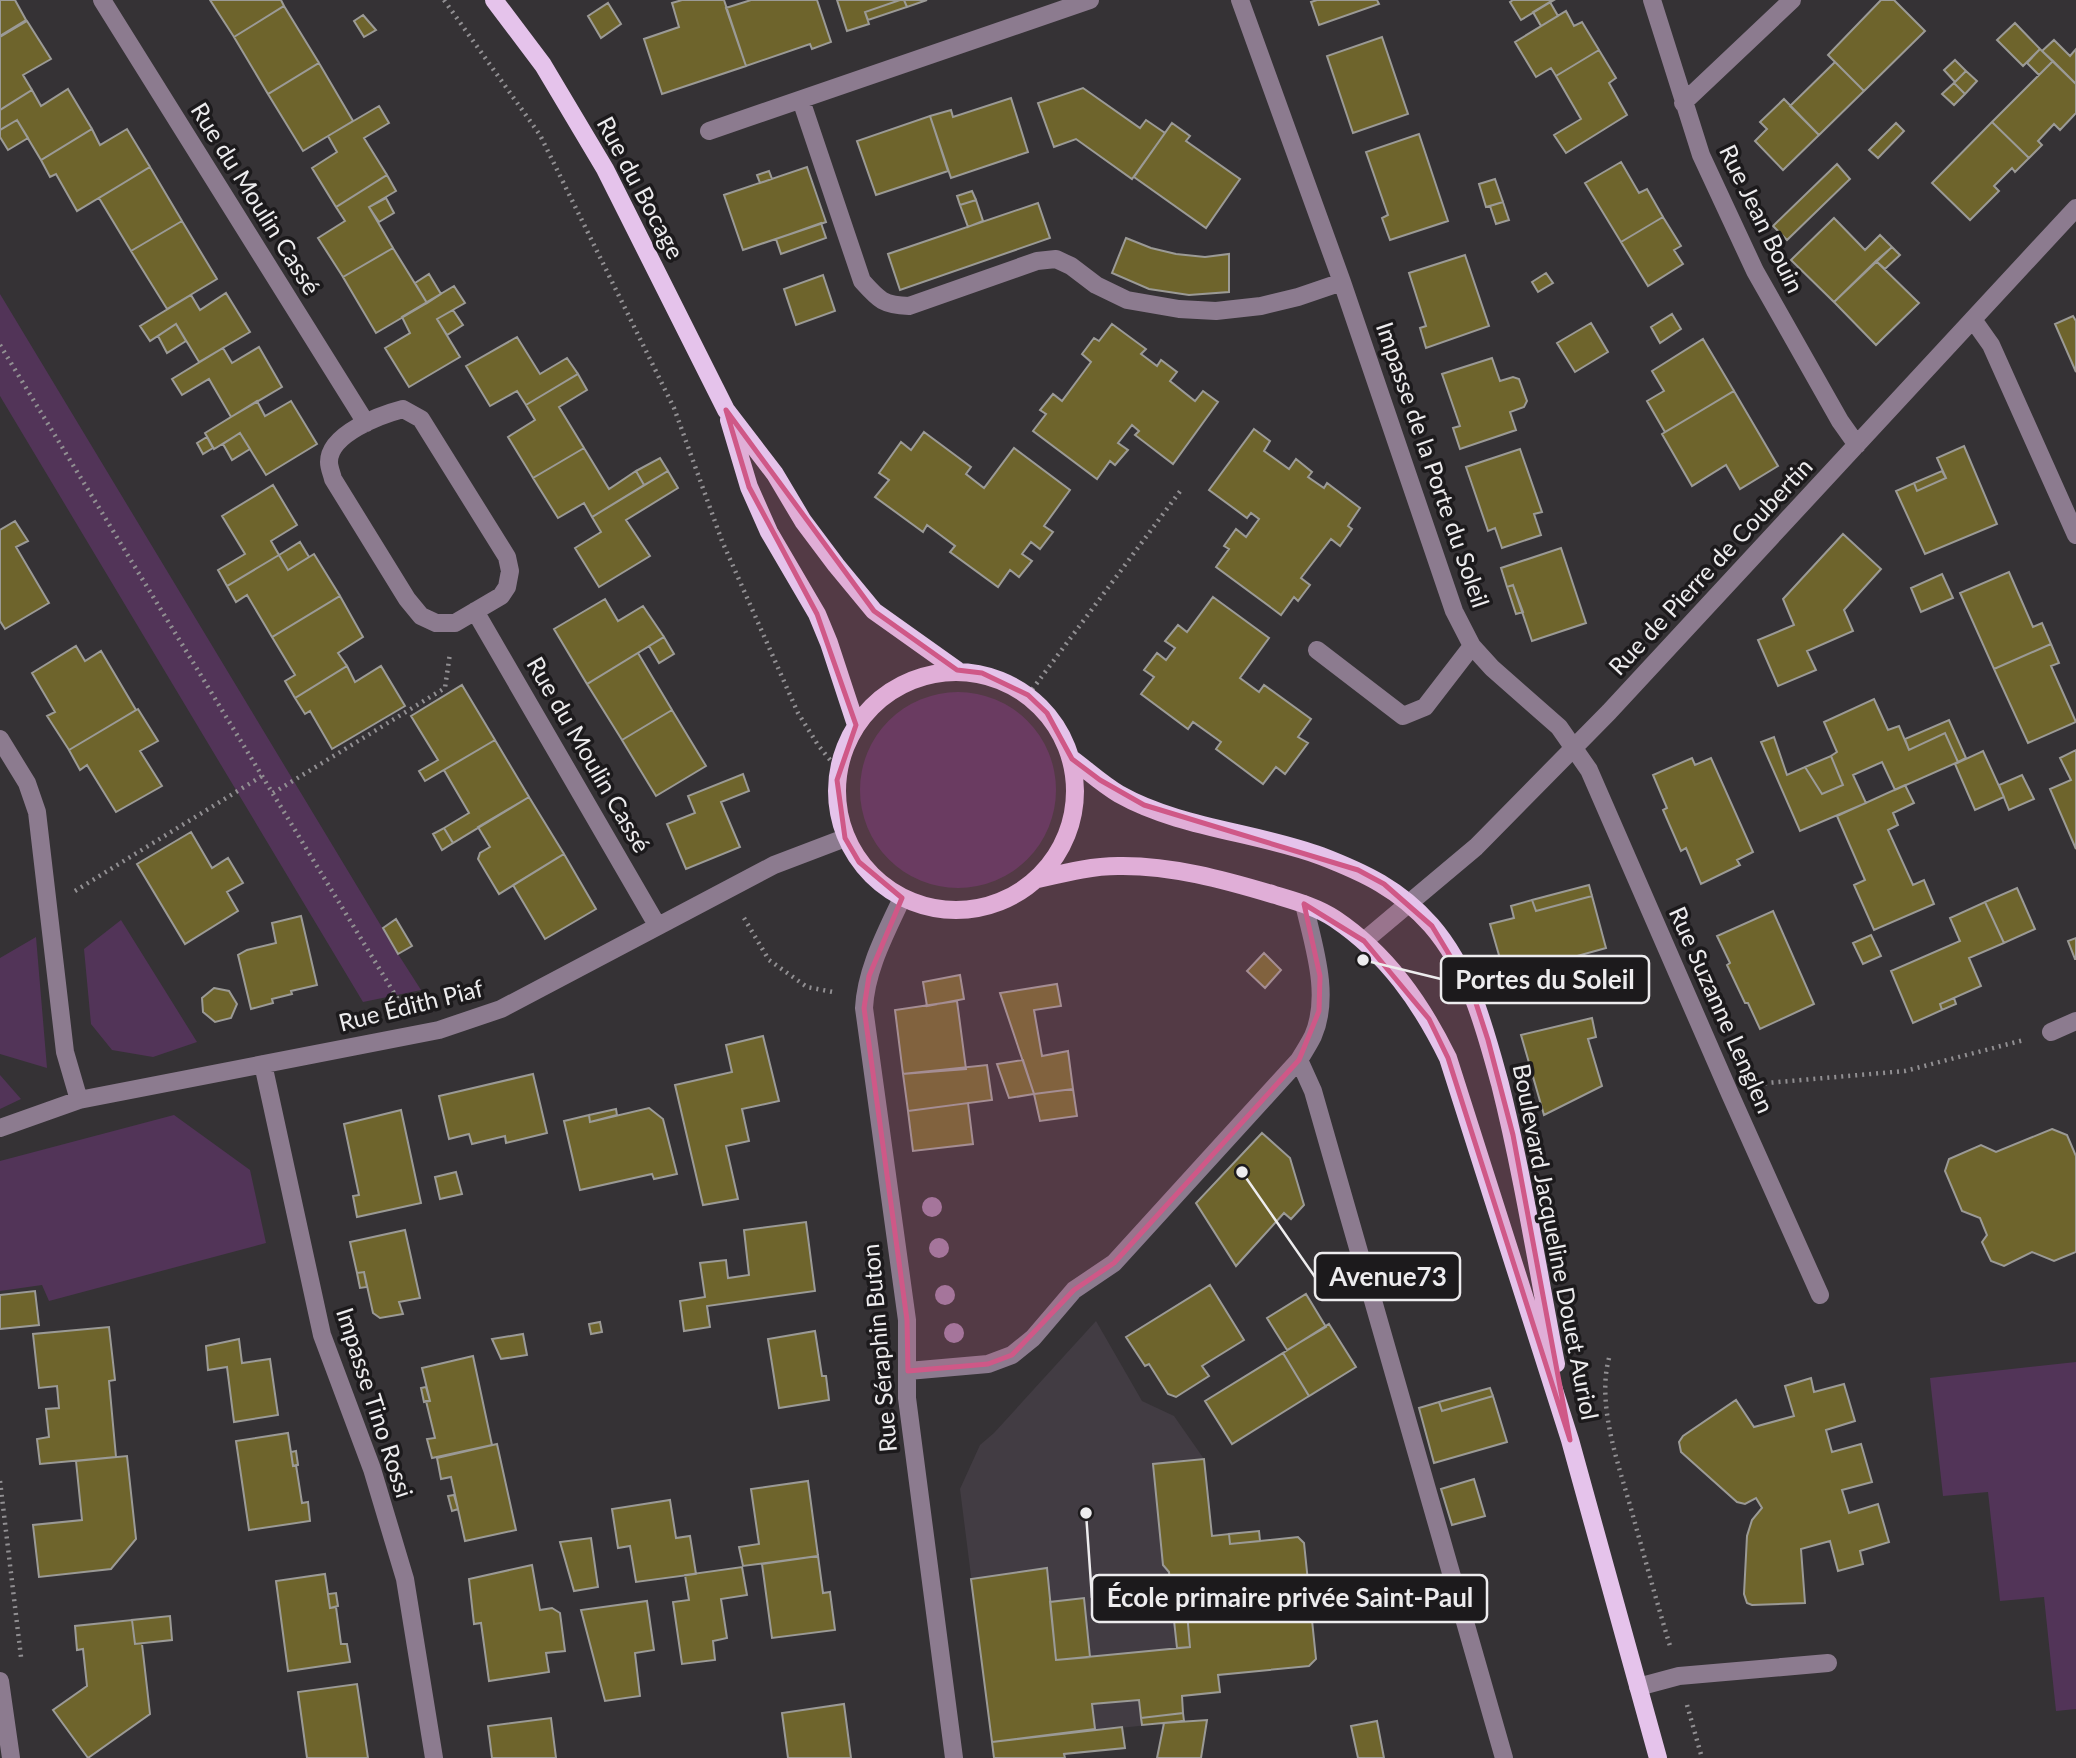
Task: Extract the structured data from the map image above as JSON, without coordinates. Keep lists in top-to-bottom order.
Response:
{
  "streets": {
    "main road": ["Rue du Bocage", "Boulevard Jacqueline Douet Auriol"],
    "street": [
      "Rue du Moulin Cassé",
      "Rue Jean Bouin",
      "Impasse de la Porte du Soleil",
      "Rue de Pierre de Coubertin",
      "Rue Édith Piaf",
      "Rue Suzanne Lenglen",
      "Rue Séraphin Buton",
      "Impasse Tino Rossi"
    ]
  },
  "crossings": [
    ["Rue du Bocage", "Rue Édith Piaf"],
    ["Rue du Bocage", "Boulevard Jacqueline Douet Auriol"],
    ["Rue du Bocage", "Rue Séraphin Buton"],
    ["Rue du Moulin Cassé", "Rue Édith Piaf"],
    ["Rue Jean Bouin", "Rue de Pierre de Coubertin"],
    ["Impasse de la Porte du Soleil", "Rue de Pierre de Coubertin"],
    ["Impasse de la Porte du Soleil", "Rue Suzanne Lenglen"],
    ["Rue de Pierre de Coubertin", "Rue Suzanne Lenglen"],
    ["Rue de Pierre de Coubertin", "Boulevard Jacqueline Douet Auriol"],
    ["Rue Édith Piaf", "Boulevard Jacqueline Douet Auriol"],
    ["Rue Édith Piaf", "Rue Séraphin Buton"],
    ["Rue Édith Piaf", "Impasse Tino Rossi"],
    ["Boulevard Jacqueline Douet Auriol", "Rue Séraphin Buton"]
  ],
  "places": ["Portes du Soleil", "Avenue73", "École primaire privée Saint-Paul"]
}
